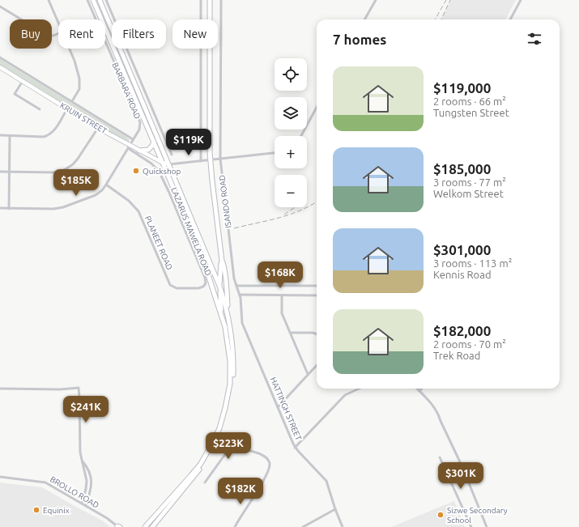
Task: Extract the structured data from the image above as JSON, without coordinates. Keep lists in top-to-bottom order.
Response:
{
  "streets": {
    "main road": ["KRUIN STREET", "ISANDO ROAD", "LAZARUS MAWELA ROAD"],
    "street": [
      "BARBARA ROAD",
      "PLANEET ROAD",
      "HATTINGH STREET",
      "BROLLO ROAD"
    ]
  },
  "crossings": [
    ["BARBARA ROAD", "KRUIN STREET"],
    ["BARBARA ROAD", "PLANEET ROAD"],
    ["KRUIN STREET", "LAZARUS MAWELA ROAD"],
    ["KRUIN STREET", "PLANEET ROAD"],
    ["ISANDO ROAD", "LAZARUS MAWELA ROAD"],
    ["ISANDO ROAD", "HATTINGH STREET"]
  ],
  "places": ["Quickshop", "Equinix", "Sizwe Secondary School"],
  "page": {
    "chip": [
      "Buy",
      "Rent",
      "Filters",
      "New"
    ],
    "heading": "7 homes",
    "map_buttons": ["+", "−"],
    "list": [
      {
        "name": "$119,000",
        "note": "2 rooms · 66 m² · Tungsten Street"
      },
      {
        "name": "$185,000",
        "note": "3 rooms · 77 m² · Welkom Street"
      },
      {
        "name": "$301,000",
        "note": "3 rooms · 113 m² · Kennis Road"
      },
      {
        "name": "$182,000",
        "note": "2 rooms · 70 m² · Trek Road"
      }
    ],
    "price": [
      "$119K",
      "$185K",
      "$168K",
      "$241K",
      "$223K",
      "$301K",
      "$182K"
    ]
  }
}
